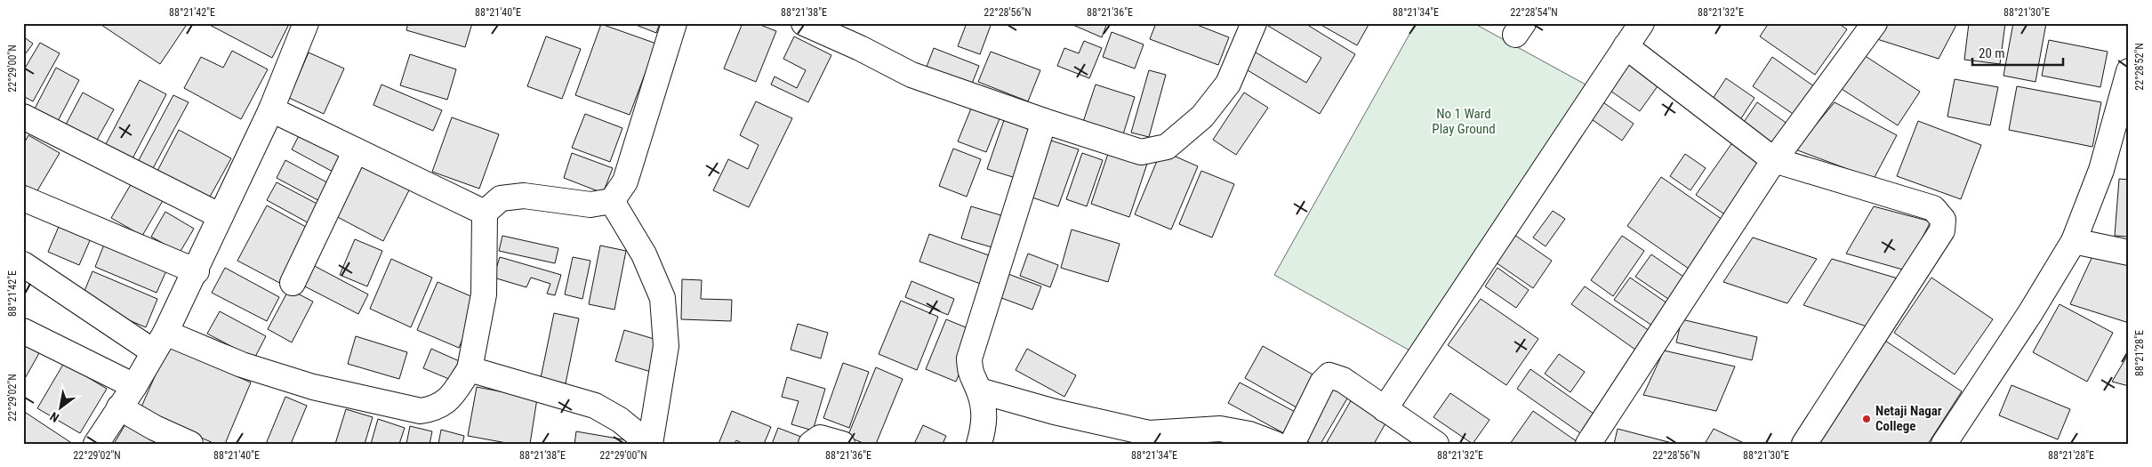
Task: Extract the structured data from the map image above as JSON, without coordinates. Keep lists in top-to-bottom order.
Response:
{
  "parks": ["No 1 Ward Play Ground"],
  "places": ["Netaji Nagar College"],
  "scale_bar": "20 m",
  "north": "bottom left",
  "coordinates": [
    "88°21'42\"E",
    "88°21'40\"E",
    "88°21'38\"E",
    "22°28'56\"N",
    "88°21'36\"E",
    "88°21'34\"E",
    "22°28'54\"N",
    "88°21'32\"E",
    "88°21'30\"E",
    "22°28'52\"N",
    "22°29'00\"N",
    "88°21'28\"E",
    "22°29'02\"N"
  ]
}
